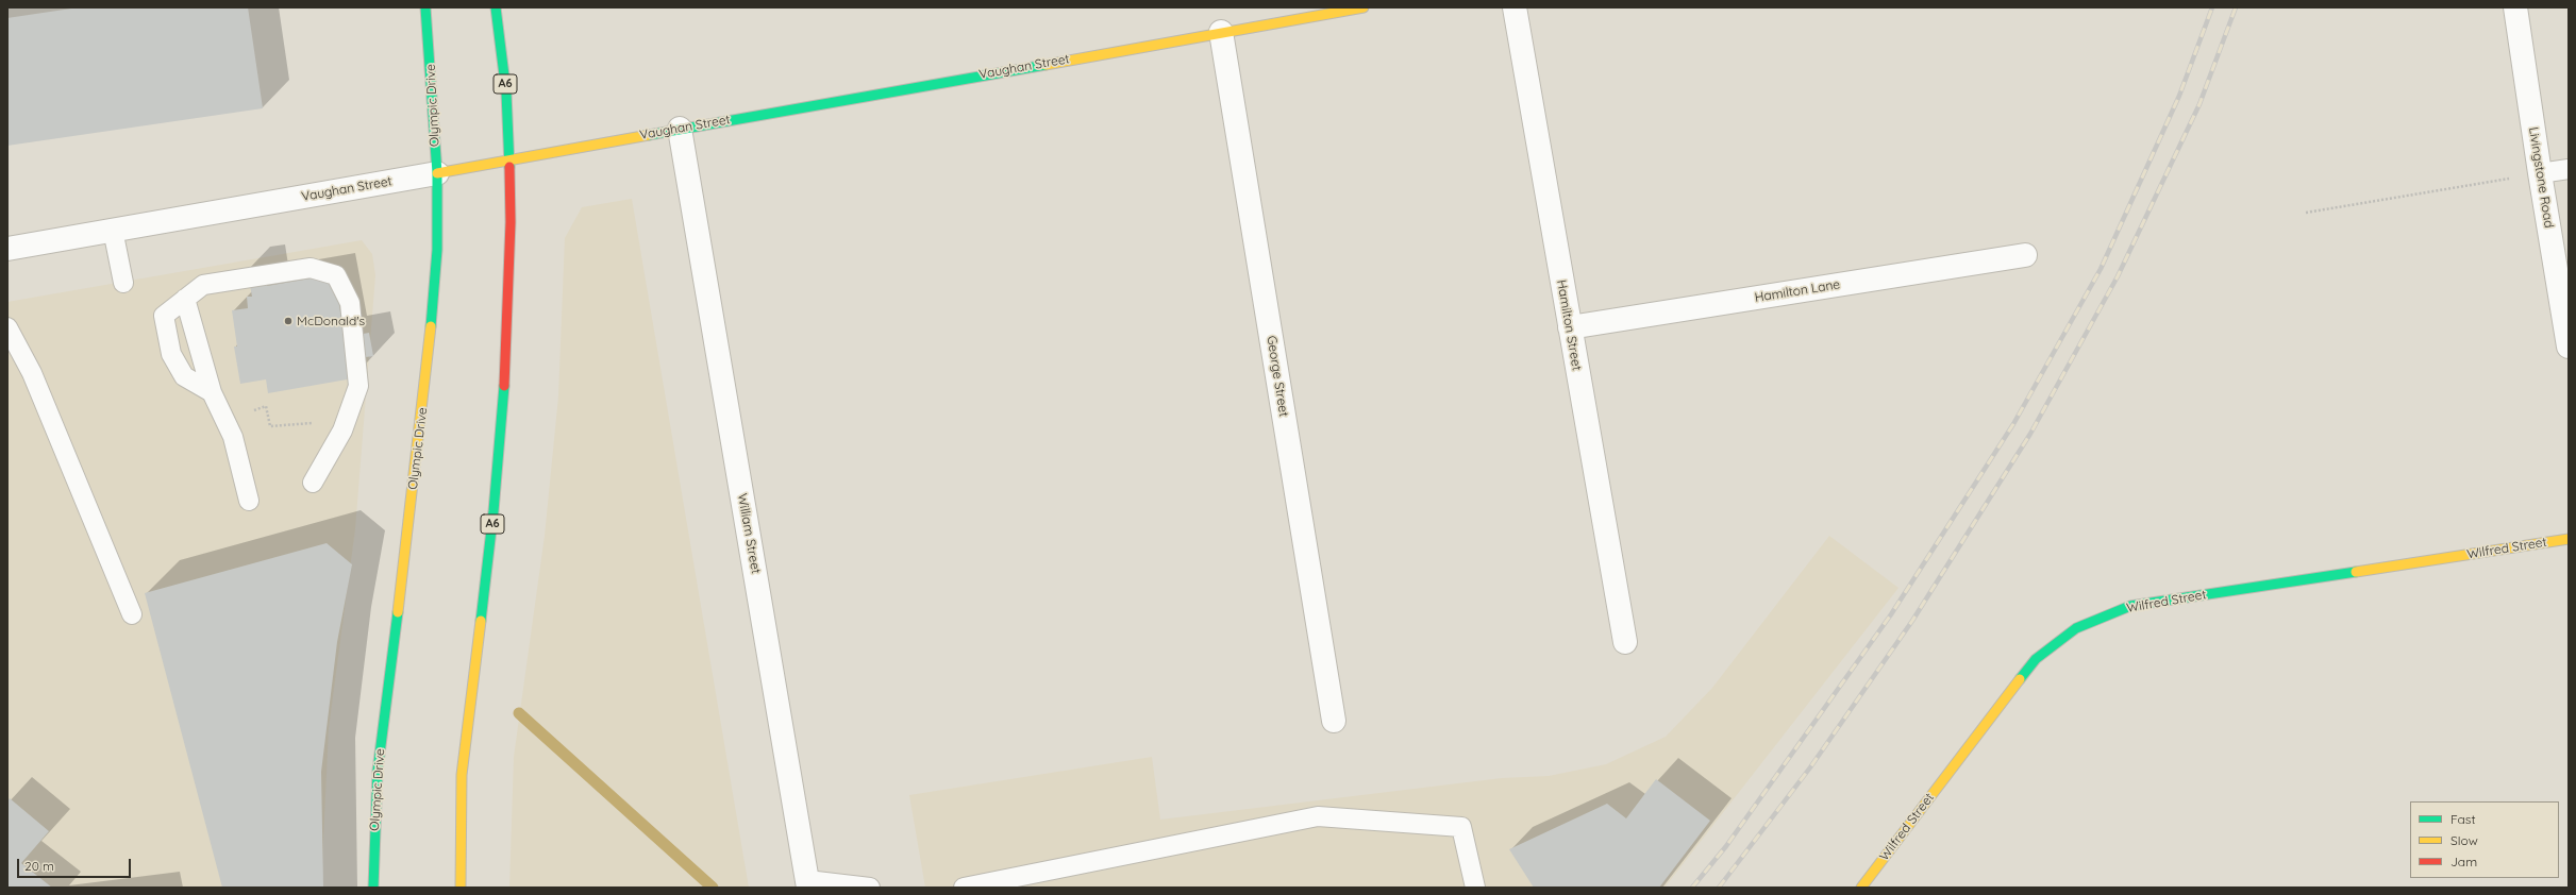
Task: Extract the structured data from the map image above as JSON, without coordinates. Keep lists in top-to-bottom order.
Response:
{
  "streets": {
    "main road": [
      "Vaughan Street",
      "A6",
      "Olympic Drive",
      "Wilfred Street"
    ],
    "street": [
      "Livingstone Road",
      "Hamilton Lane",
      "Hamilton Street",
      "George Street",
      "William Street"
    ]
  },
  "crossings": [
    ["Vaughan Street", "A6"],
    ["Vaughan Street", "Olympic Drive"],
    ["Vaughan Street", "George Street"],
    ["Vaughan Street", "William Street"],
    ["Hamilton Lane", "Hamilton Street"]
  ],
  "places": ["McDonald's"],
  "legend": ["Fast", "Slow", "Jam"],
  "scale_bar": "20 m"
}
